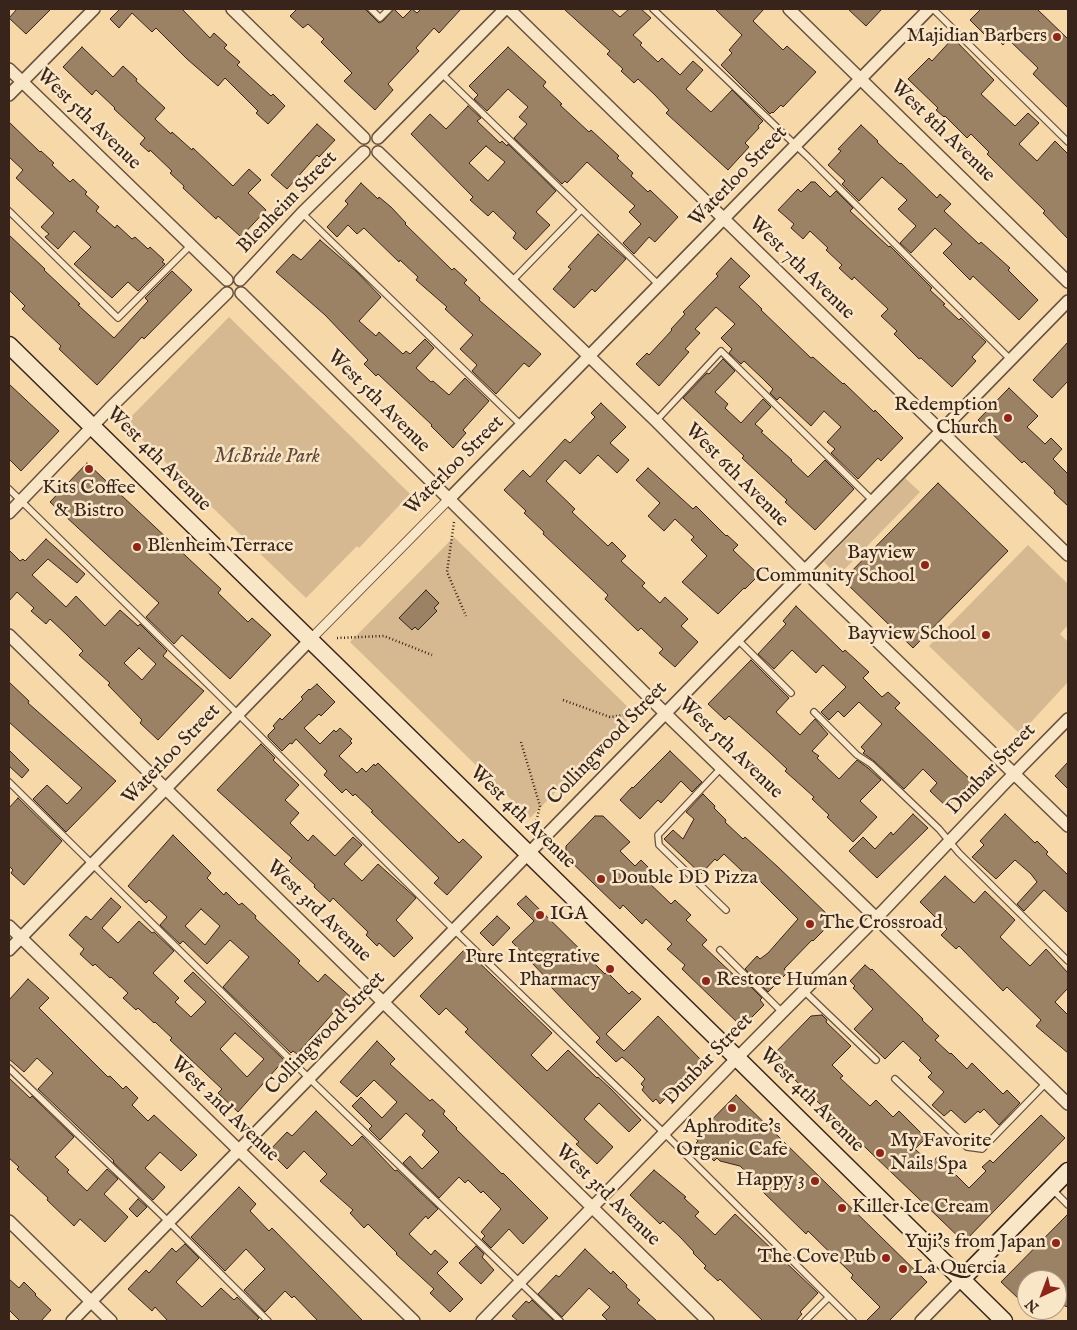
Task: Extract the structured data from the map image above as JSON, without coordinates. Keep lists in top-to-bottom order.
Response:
{
  "streets": {
    "main road": ["West 4th Avenue"],
    "street": [
      "West 5th Avenue",
      "West 8th Avenue",
      "Waterloo Street",
      "Blenheim Street",
      "West 7th Avenue",
      "West 6th Avenue",
      "Collingwood Street",
      "Dunbar Street",
      "West 3rd Avenue",
      "West 2nd Avenue"
    ]
  },
  "crossings": [
    ["West 5th Avenue", "Waterloo Street"],
    ["West 5th Avenue", "Blenheim Street"],
    ["West 5th Avenue", "Collingwood Street"],
    ["West 5th Avenue", "Dunbar Street"],
    ["West 8th Avenue", "Waterloo Street"],
    ["Waterloo Street", "West 7th Avenue"],
    ["Waterloo Street", "West 4th Avenue"],
    ["Waterloo Street", "West 6th Avenue"],
    ["Waterloo Street", "West 3rd Avenue"],
    ["Waterloo Street", "West 2nd Avenue"],
    ["Blenheim Street", "West 6th Avenue"],
    ["West 7th Avenue", "Collingwood Street"],
    ["West 4th Avenue", "Collingwood Street"],
    ["West 4th Avenue", "Dunbar Street"],
    ["West 6th Avenue", "Collingwood Street"],
    ["West 6th Avenue", "Dunbar Street"],
    ["Collingwood Street", "West 3rd Avenue"],
    ["Collingwood Street", "West 2nd Avenue"],
    ["Dunbar Street", "West 3rd Avenue"]
  ],
  "parks": ["McBride Park"],
  "places": [
    "Majidian Barbers",
    "Redemption Church",
    "Kits Coffee & Bistro",
    "Blenheim Terrace",
    "Bayview Community School",
    "Bayview School",
    "Double DD Pizza",
    "IGA",
    "The Crossroad",
    "Pure Integrative Pharmacy",
    "Restore Human",
    "Aphrodite's Organic Cafe",
    "My Favorite Nails Spa",
    "Happy 3",
    "Killer Ice Cream",
    "Yuji's from Japan",
    "The Cove Pub",
    "La Quercia"
  ],
  "north": "bottom left"
}
